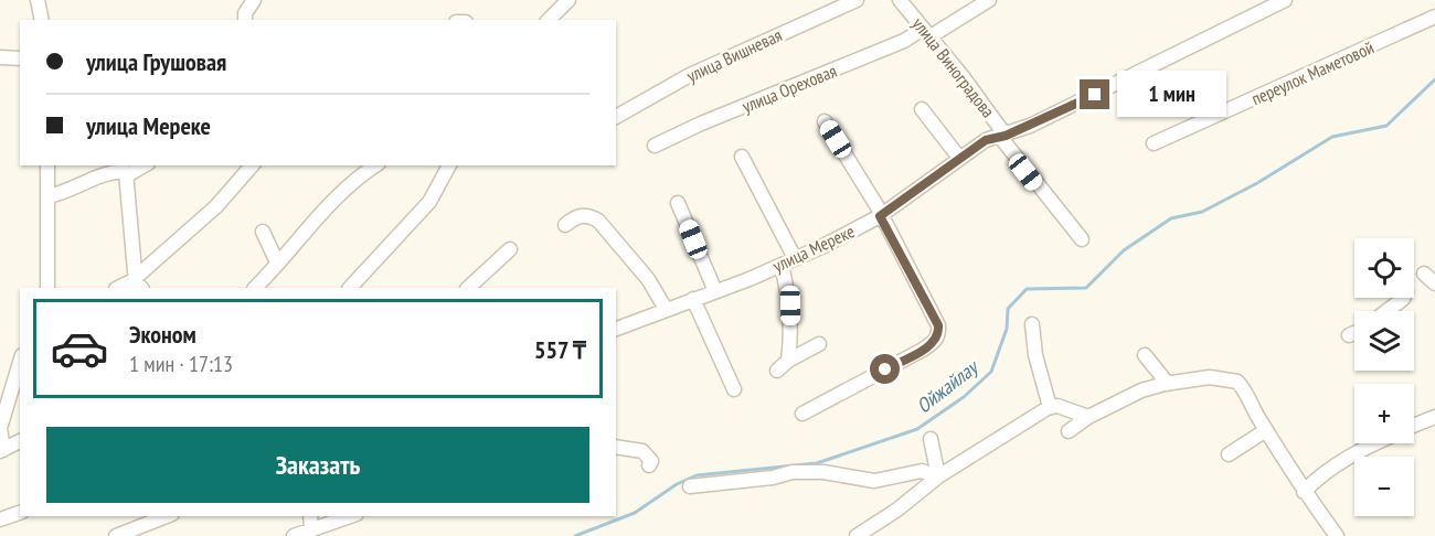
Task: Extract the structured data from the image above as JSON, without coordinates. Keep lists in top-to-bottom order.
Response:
{
  "streets": {
    "street": [
      "улица Вишневая",
      "улица Виноградова",
      "переулок Маметовой",
      "улица Ореховая",
      "улица Мереке"
    ]
  },
  "crossings": [
    ["улица Виноградова", "улица Ореховая"],
    ["улица Виноградова", "улица Мереке"]
  ],
  "water": ["Ойжайлау"],
  "page": {
    "banner": ["улица Грушовая", "улица Мереке"],
    "bubble": "1 мин",
    "map_buttons": ["+", "−"],
    "list": [
      {
        "name": "Эконом",
        "note": "1 мин · 17:13",
        "value": "557 ₸"
      }
    ],
    "buttons": "Заказать"
  }
}
